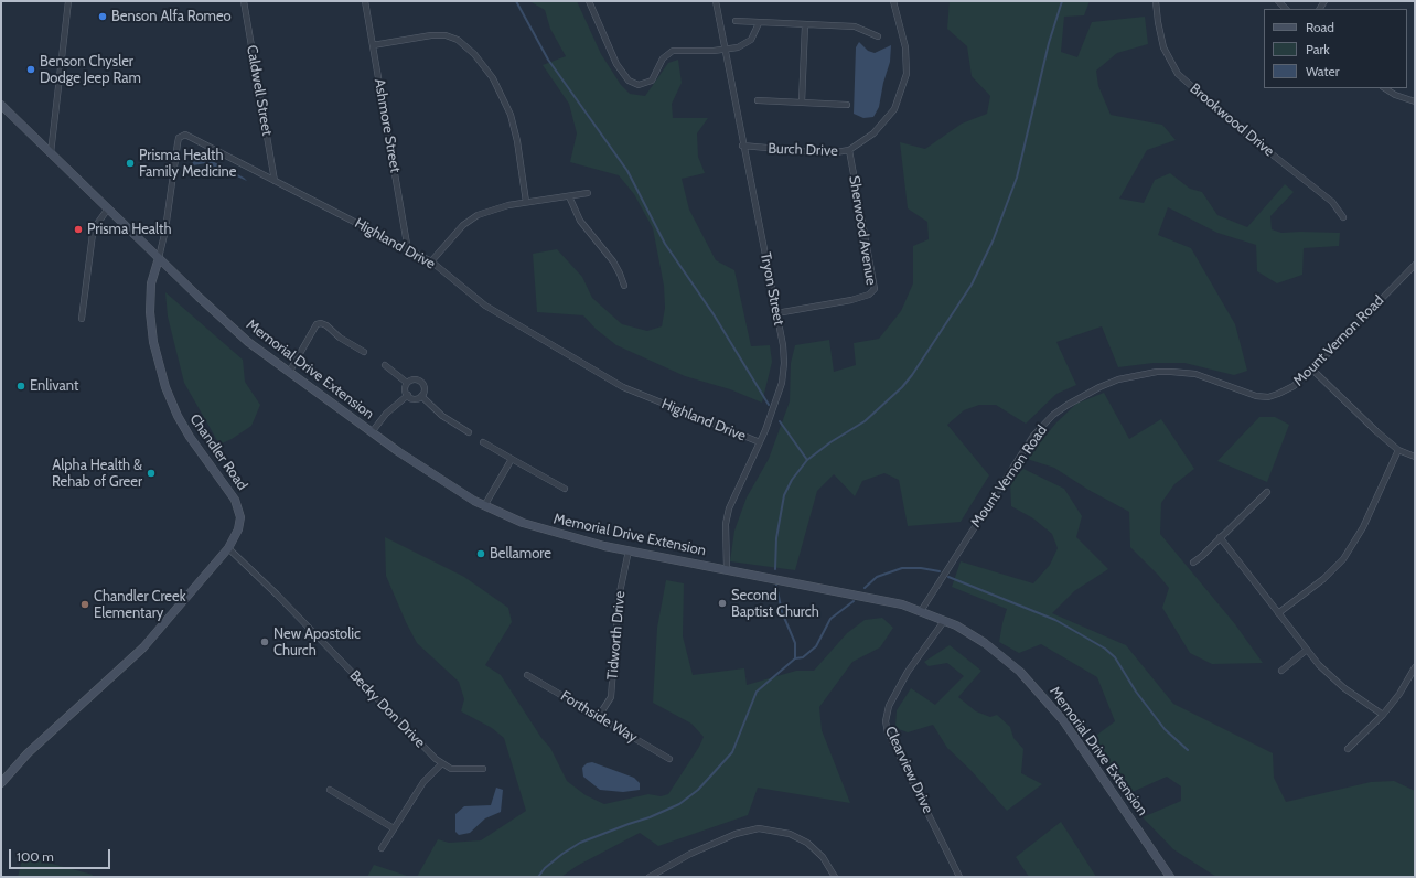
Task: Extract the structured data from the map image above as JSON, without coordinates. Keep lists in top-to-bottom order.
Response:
{
  "streets": {
    "street": [
      "Caldwell Street",
      "Brookwood Drive",
      "Ashmore Street",
      "Burch Drive",
      "Sherwood Avenue",
      "Highland Drive",
      "Tryon Street",
      "Mount Vernon Road",
      "Memorial Drive Extension",
      "Chandler Road",
      "Tidworth Drive",
      "Becky Don Drive",
      "Forthside Way",
      "Clearview Drive"
    ]
  },
  "crossings": [
    ["Caldwell Street", "Highland Drive"],
    ["Ashmore Street", "Highland Drive"],
    ["Burch Drive", "Sherwood Avenue"],
    ["Burch Drive", "Tryon Street"],
    ["Sherwood Avenue", "Tryon Street"],
    ["Highland Drive", "Tryon Street"],
    ["Highland Drive", "Memorial Drive Extension"],
    ["Highland Drive", "Chandler Road"],
    ["Tryon Street", "Memorial Drive Extension"],
    ["Mount Vernon Road", "Memorial Drive Extension"],
    ["Memorial Drive Extension", "Chandler Road"],
    ["Memorial Drive Extension", "Tidworth Drive"],
    ["Memorial Drive Extension", "Clearview Drive"],
    ["Chandler Road", "Becky Don Drive"],
    ["Tidworth Drive", "Forthside Way"]
  ],
  "places": [
    "Benson Alfa Romeo",
    "Benson Chysler Dodge Jeep Ram",
    "Prisma Health Family Medicine",
    "Prisma Health",
    "Enlivant",
    "Alpha Health & Rehab of Greer",
    "Bellamore",
    "Second Baptist Church",
    "Chandler Creek Elementary",
    "New Apostolic Church"
  ],
  "legend": ["Road", "Park", "Water"],
  "scale_bar": "100 m"
}
